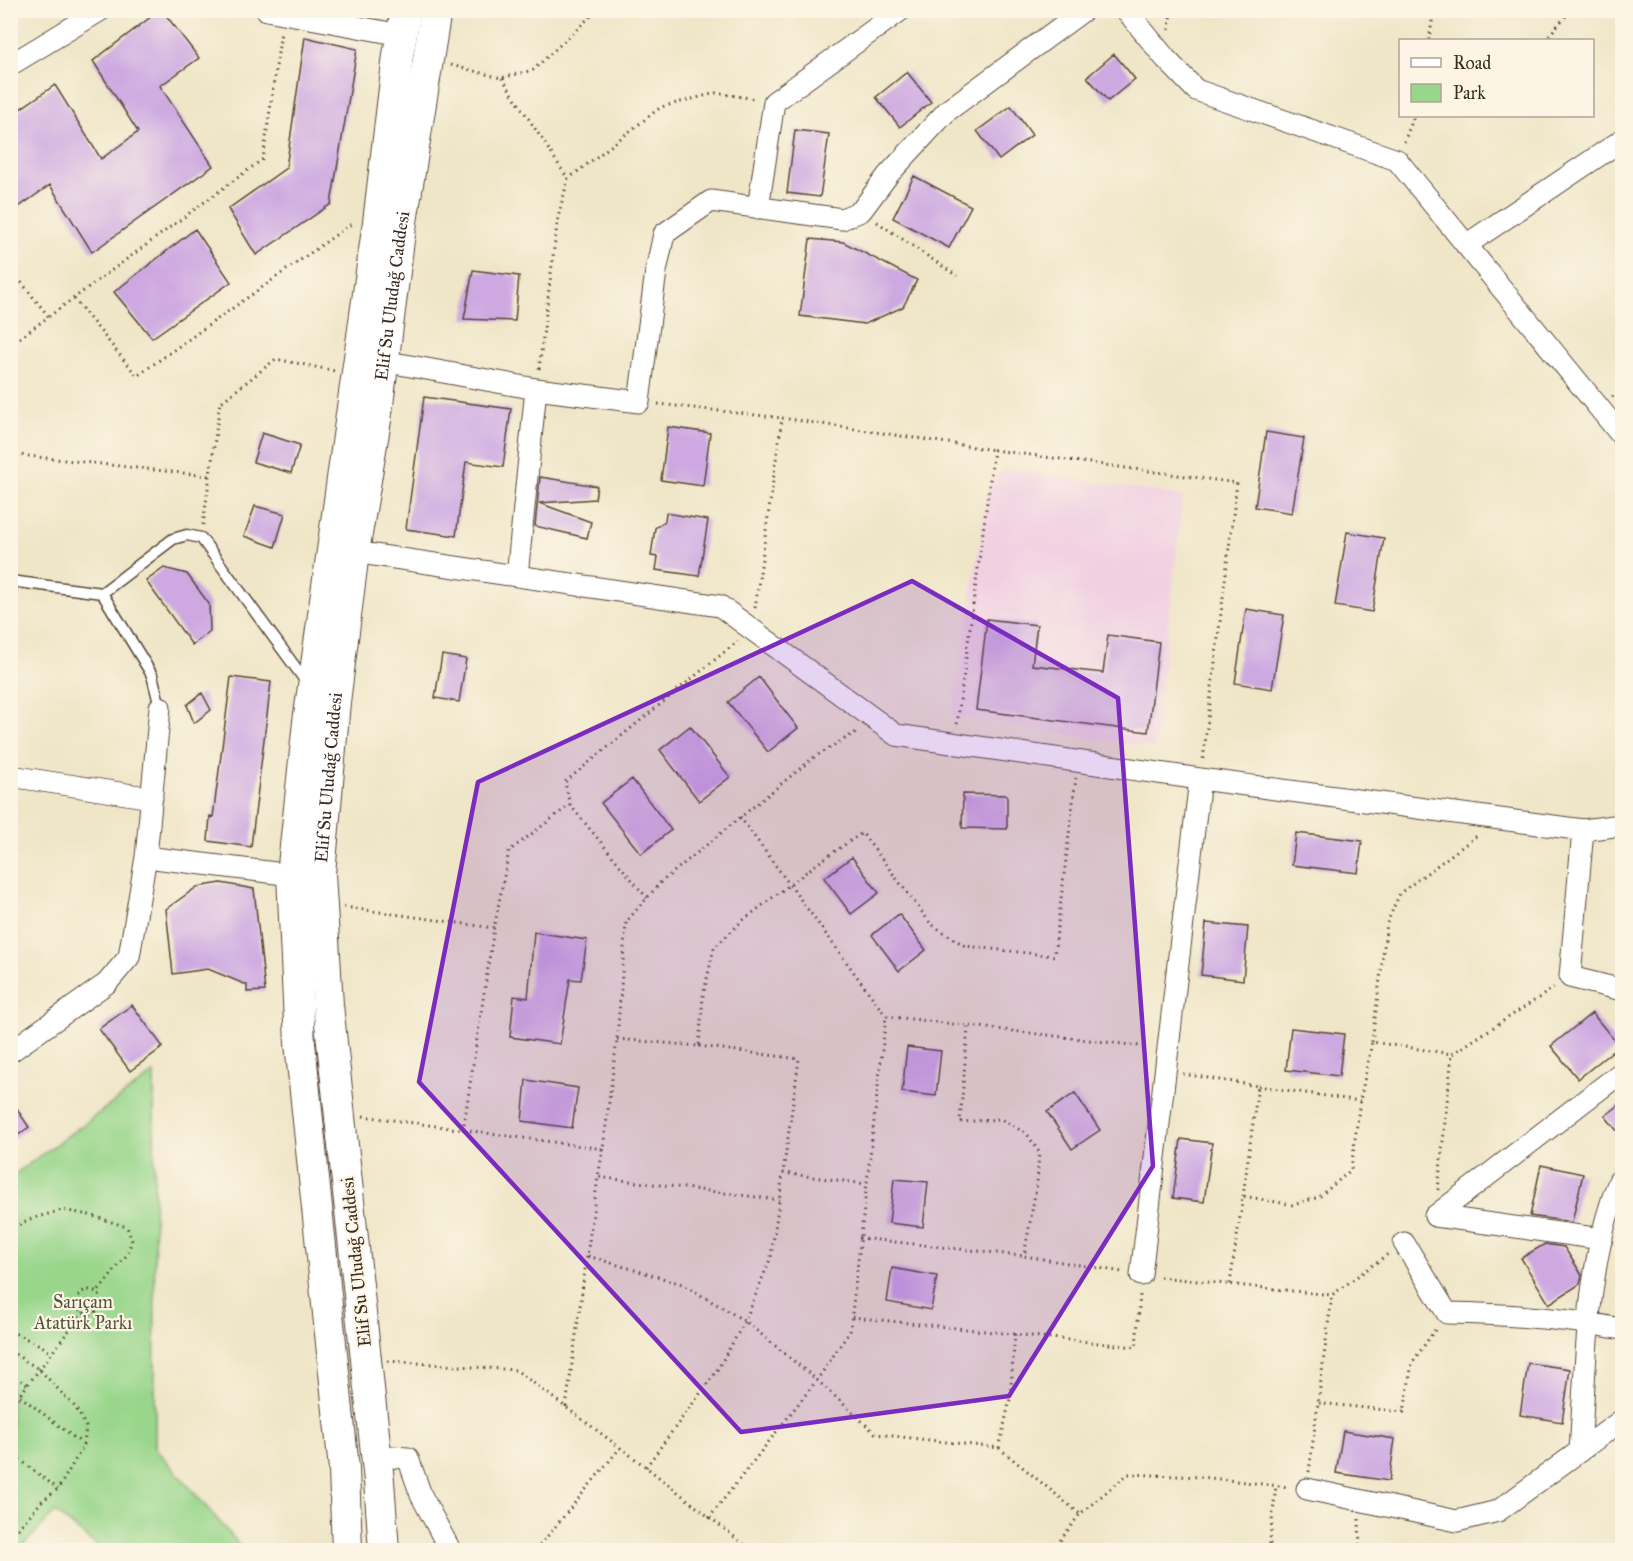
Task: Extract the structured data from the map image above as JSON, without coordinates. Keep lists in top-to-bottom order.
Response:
{
  "streets": {
    "main road": ["Elif Su Uludağ Caddesi"]
  },
  "parks": ["Sarıçam Atatürk Parkı"],
  "legend": ["Road", "Park"]
}
